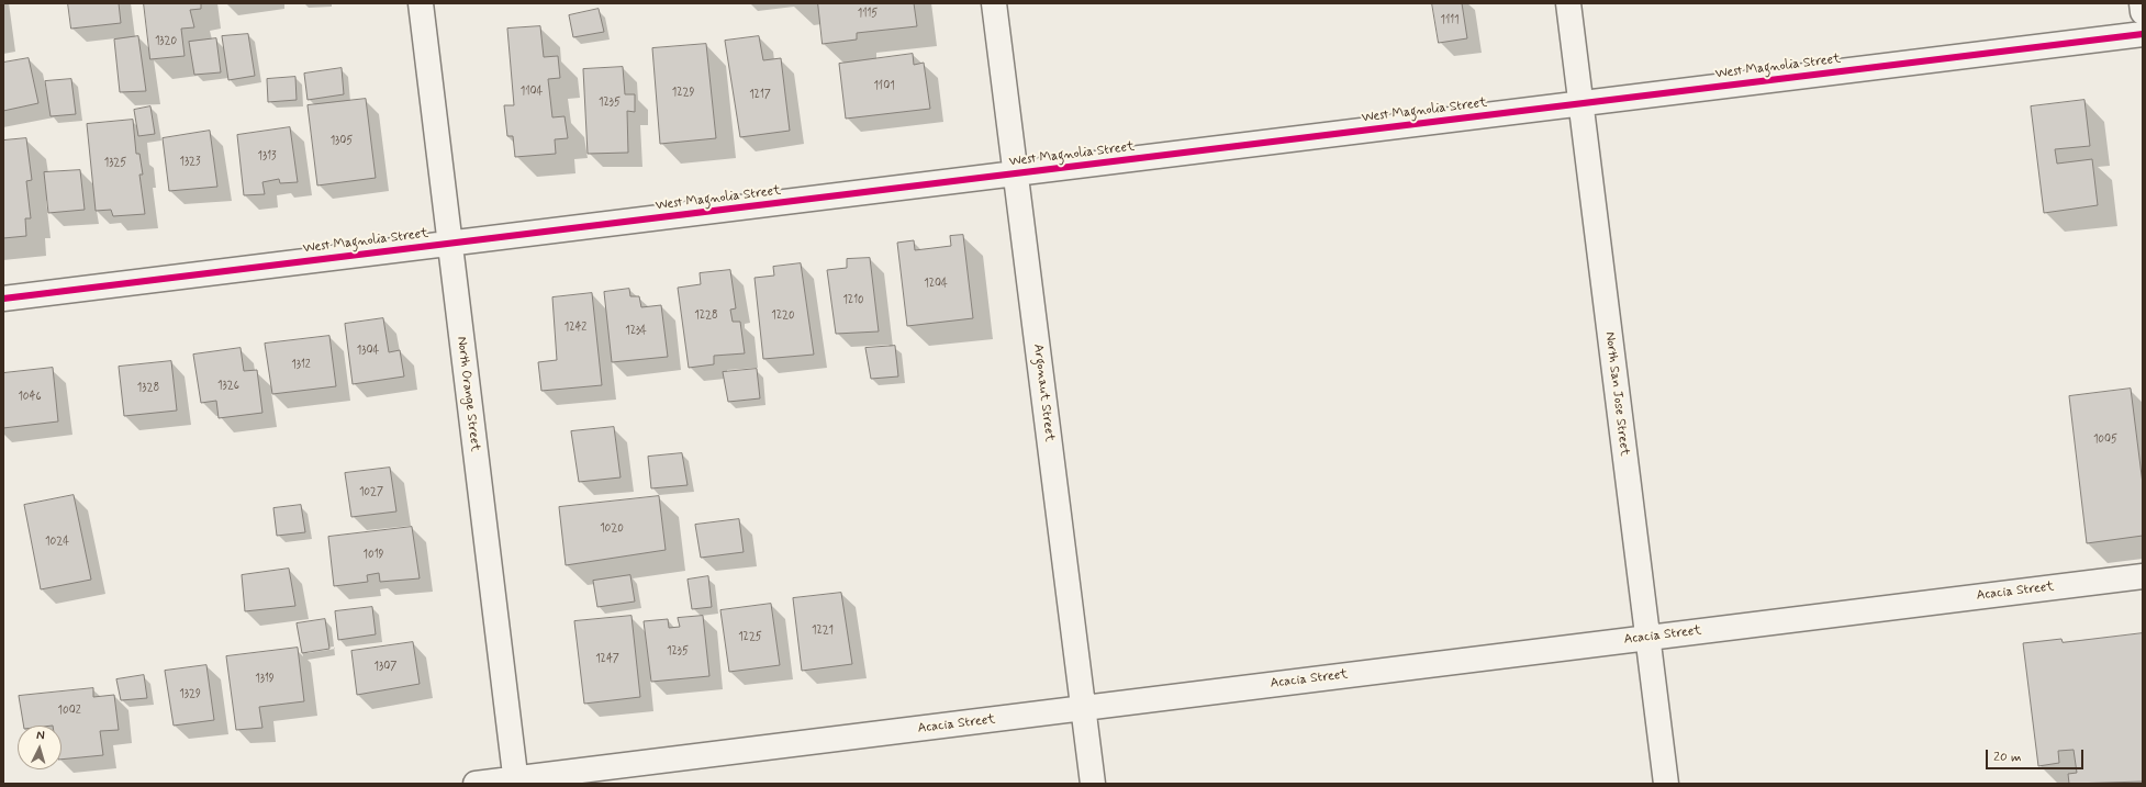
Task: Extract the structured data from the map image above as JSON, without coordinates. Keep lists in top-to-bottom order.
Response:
{
  "streets": {
    "street": [
      "West Magnolia Street",
      "Argonaut Street",
      "North Orange Street",
      "North San Jose Street",
      "Acacia Street"
    ]
  },
  "crossings": [
    ["West Magnolia Street", "Argonaut Street"],
    ["West Magnolia Street", "North Orange Street"],
    ["West Magnolia Street", "North San Jose Street"],
    ["Argonaut Street", "Acacia Street"],
    ["North Orange Street", "Acacia Street"],
    ["North San Jose Street", "Acacia Street"]
  ],
  "house_numbers": [
    "1115",
    "1111",
    "1320",
    "1101",
    "1104",
    "1229",
    "1217",
    "1235",
    "1305",
    "1313",
    "1323",
    "1325",
    "1204",
    "1210",
    "1228",
    "1220",
    "1242",
    "1234",
    "1304",
    "1312",
    "1326",
    "1328",
    "1046",
    "1005",
    "1027",
    "1020",
    "1024",
    "1019",
    "1221",
    "1225",
    "1235",
    "1247",
    "1307",
    "1319",
    "1329",
    "1002"
  ],
  "scale_bar": "20 m",
  "north": "top"
}
